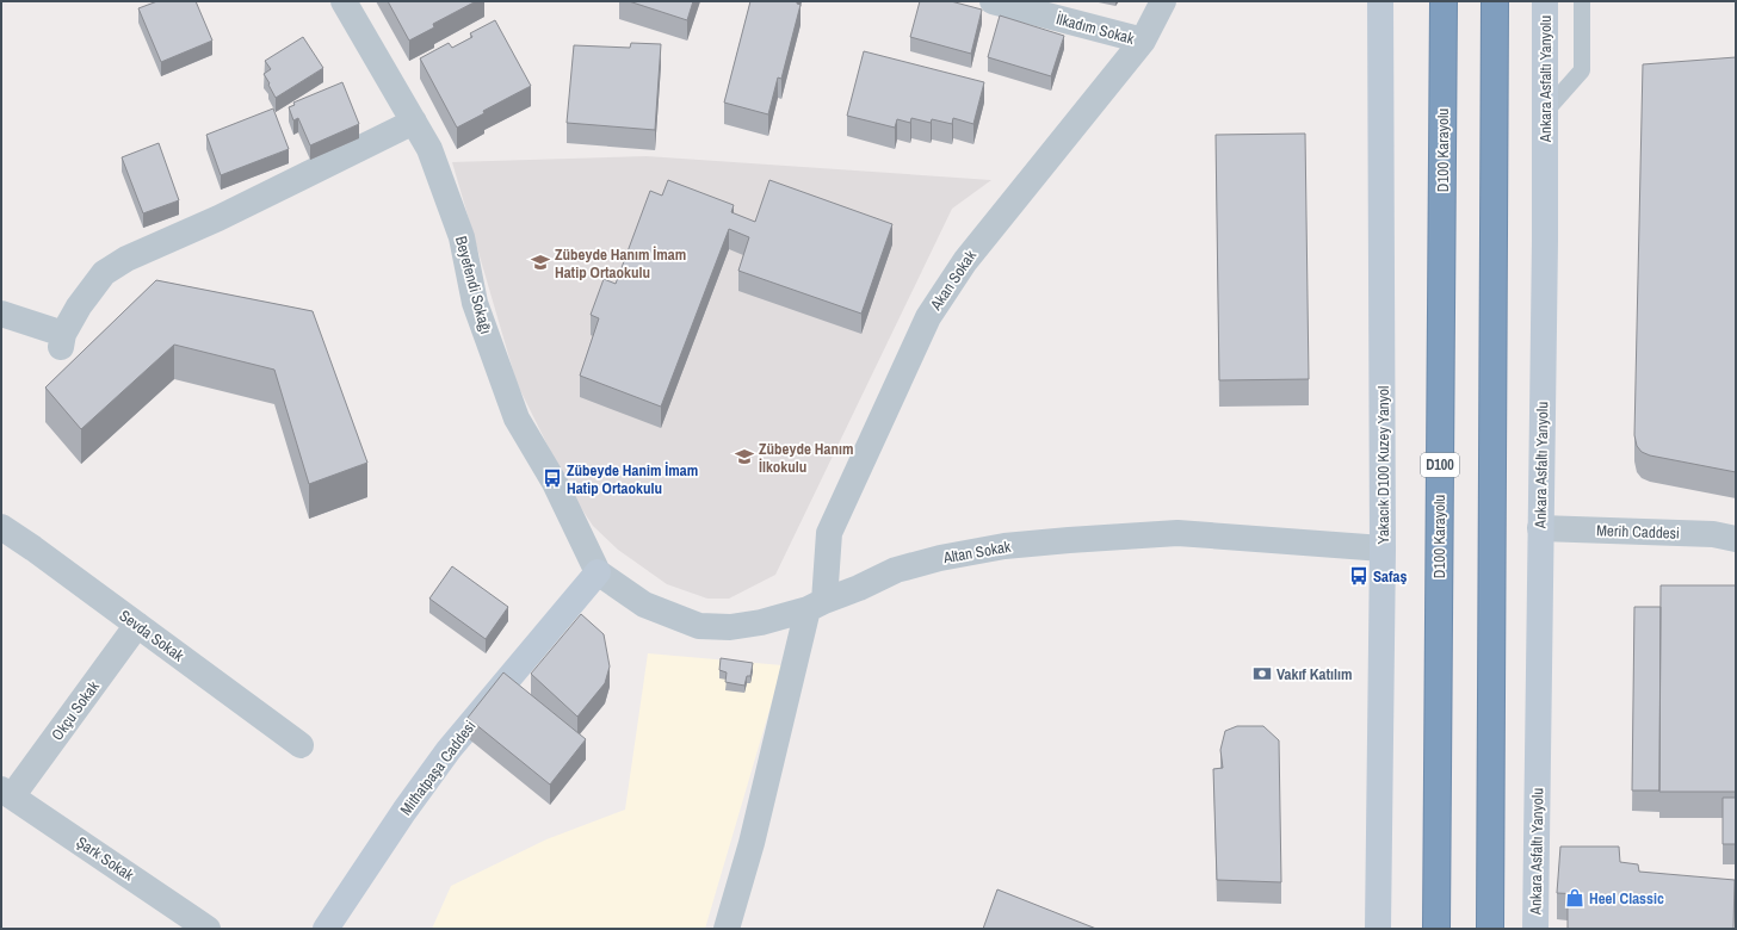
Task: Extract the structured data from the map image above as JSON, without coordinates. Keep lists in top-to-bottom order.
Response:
{
  "streets": {
    "highway": ["D100 Karayolu", "D100"],
    "main road": ["Ankara Asfaltı Yanyolu", "Yakacık D100 Kuzey Yanyol", "Mithatpaşa Caddesi"],
    "street": [
      "İlkadım Sokak",
      "Akan Sokak",
      "Beyefendi Sokağı",
      "Merih Caddesi",
      "Altan Sokak",
      "Sevda Sokak",
      "Okçu Sokak",
      "Şark Sokak"
    ]
  },
  "crossings": [
    ["İlkadım Sokak", "Akan Sokak"],
    ["Ankara Asfaltı Yanyolu", "Merih Caddesi"],
    ["Akan Sokak", "Altan Sokak"],
    ["Beyefendi Sokağı", "Altan Sokak"],
    ["Beyefendi Sokağı", "Mithatpaşa Caddesi"],
    ["Yakacık D100 Kuzey Yanyol", "Altan Sokak"],
    ["Altan Sokak", "Mithatpaşa Caddesi"],
    ["Sevda Sokak", "Okçu Sokak"],
    ["Okçu Sokak", "Şark Sokak"]
  ],
  "places": {
    "school or university": ["Zübeyde Hanım İmam Hatip Ortaokulu", "Zübeyde Hanım İlkokulu"],
    "bus stop": ["Zübeyde Hanim İmam Hati̇p Ortaokulu", "Safaş"],
    "bank": ["Vakıf Katılım"],
    "shop": ["Heel Classic"]
  }
}
